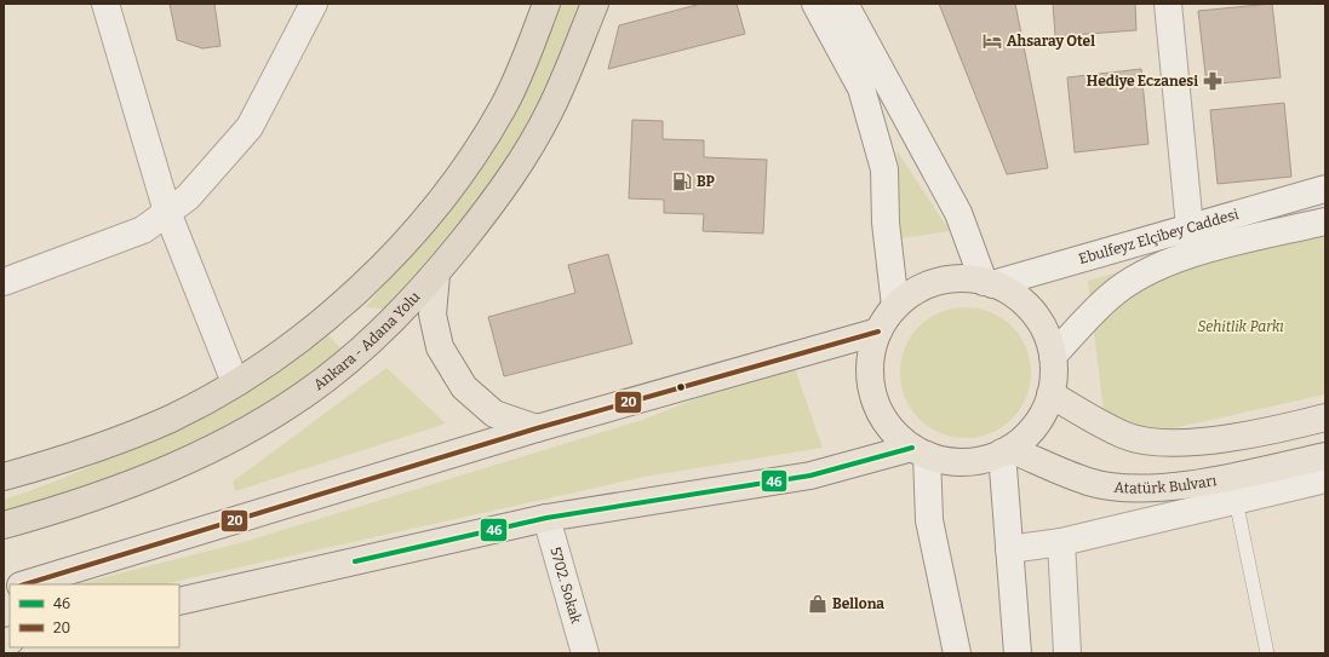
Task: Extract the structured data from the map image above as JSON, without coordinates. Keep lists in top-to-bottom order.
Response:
{
  "streets": {
    "highway": ["Ankara - Adana Yolu"],
    "main road": ["Ebulfeyz Elçibey Caddesi", "Atatürk Bulvarı", "5702. Sokak"]
  },
  "parks": ["Sehitlik Parkı"],
  "places": {
    "hotel": ["Ahsaray Otel"],
    "pharmacy": ["Hediye Eczanesi"],
    "fuel station": ["BP"],
    "shop": ["Bellona"]
  },
  "lines": ["transit line 20", "transit line 46"],
  "legend": ["46", "20"]
}
